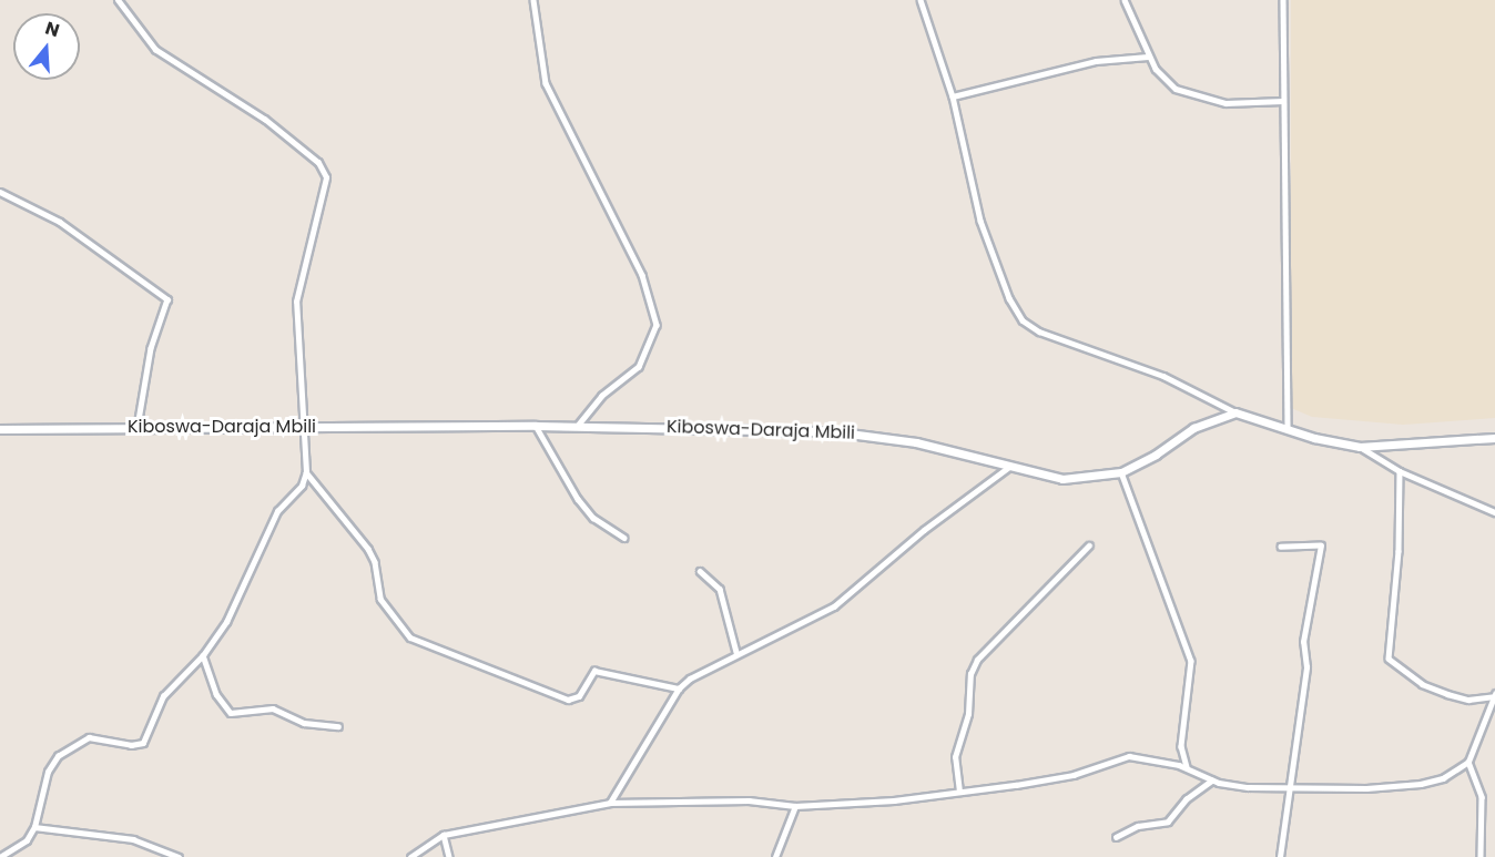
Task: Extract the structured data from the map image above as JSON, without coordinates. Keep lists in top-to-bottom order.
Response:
{
  "streets": {
    "main road": ["Kiboswa-Daraja Mbili"]
  },
  "north": "top"
}
